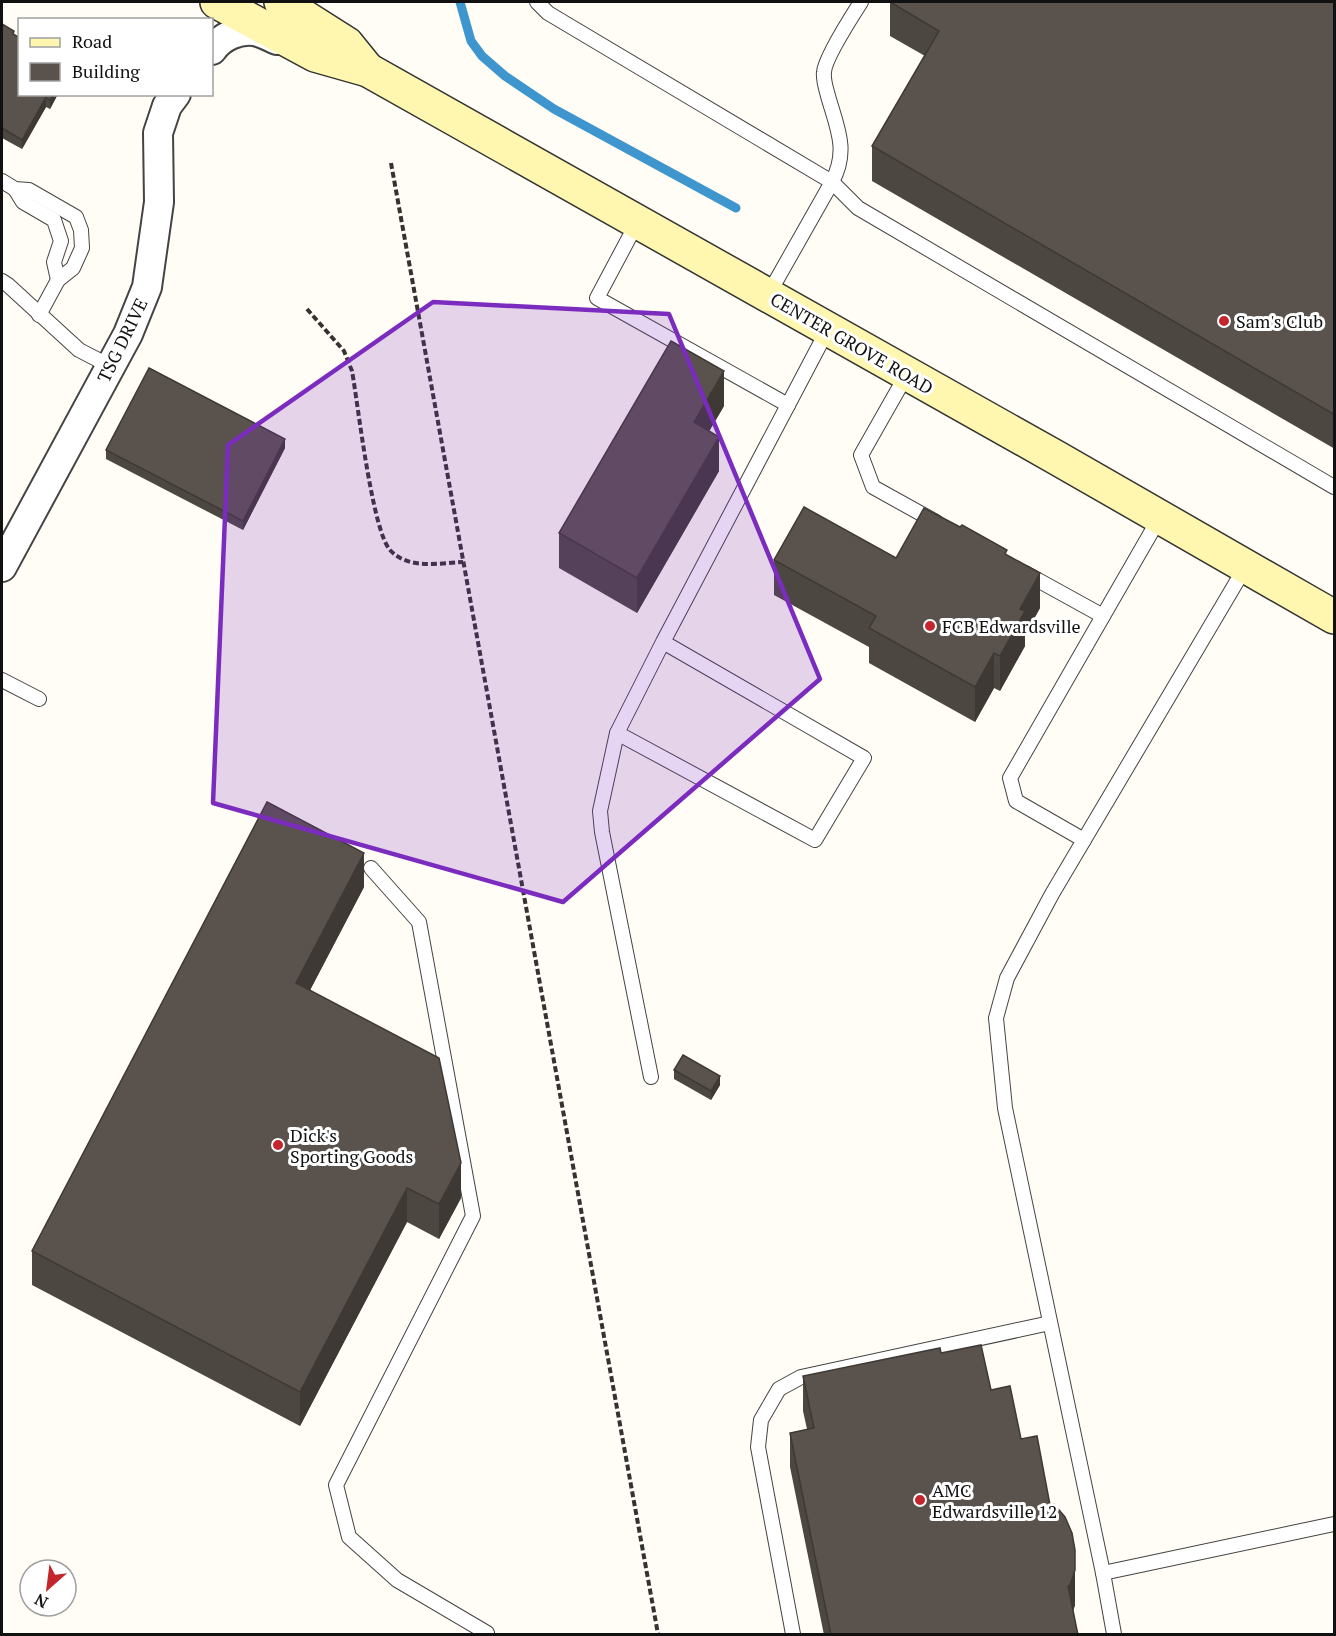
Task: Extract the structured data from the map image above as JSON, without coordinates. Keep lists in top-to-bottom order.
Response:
{
  "streets": {
    "street": ["TSG DRIVE", "CENTER GROVE ROAD"]
  },
  "places": [
    "Sam's Club",
    "FCB Edwardsville",
    "Dick's Sporting Goods",
    "AMC Edwardsville 12"
  ],
  "legend": ["Road", "Building"],
  "north": "bottom left"
}
